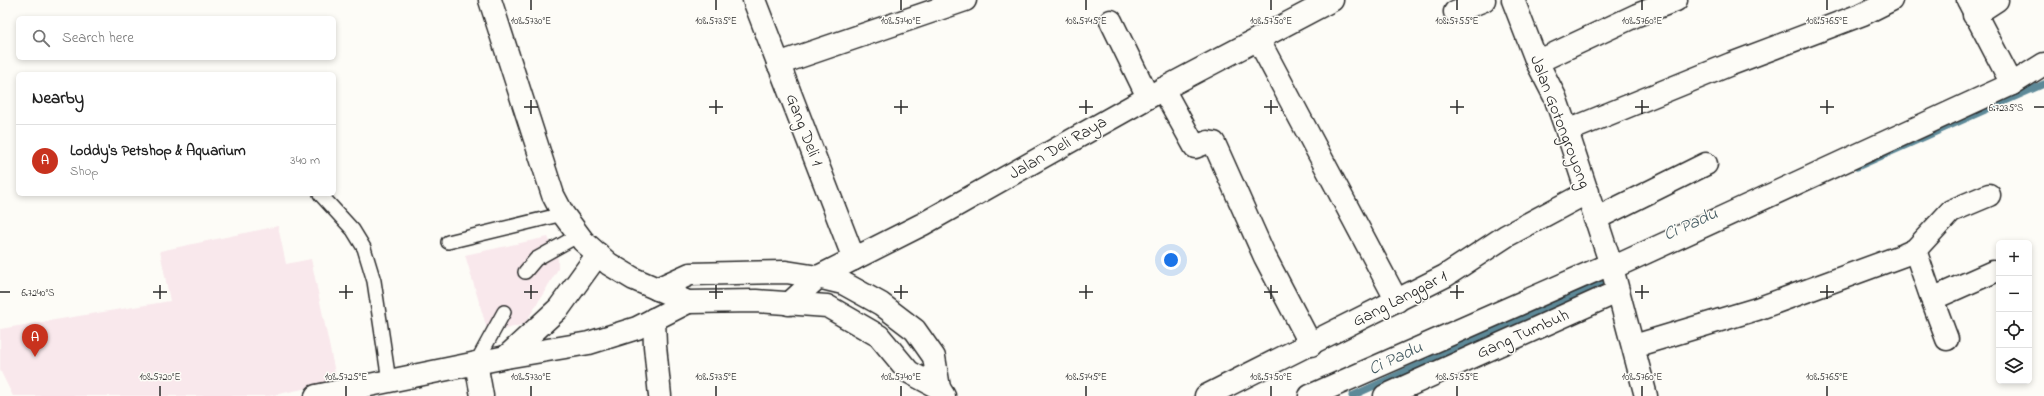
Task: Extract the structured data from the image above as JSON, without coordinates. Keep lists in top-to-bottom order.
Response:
{
  "streets": {
    "main road": [
      "Jalan Gotongroyong",
      "Gang Deli 1",
      "Jalan Deli Raya",
      "Gang Langgar 1",
      "Gang Tumbuh"
    ]
  },
  "crossings": [
    ["Jalan Gotongroyong", "Gang Langgar 1"],
    ["Jalan Gotongroyong", "Gang Tumbuh"],
    ["Gang Deli 1", "Jalan Deli Raya"]
  ],
  "water": ["Ci Padu"],
  "page": {
    "search": "Search here",
    "heading": "Nearby",
    "list": [
      {
        "mark": "A",
        "name": "Loddy's Petshop & Aquarium",
        "note": "Shop",
        "value": "340 m"
      }
    ],
    "map_buttons": ["+", "−"],
    "pins": "A"
  },
  "coordinates": [
    "108.5730°E",
    "108.5735°E",
    "108.5740°E",
    "108.5745°E",
    "108.5750°E",
    "108.5755°E",
    "108.5760°E",
    "108.5765°E",
    "6.7235°S",
    "6.7240°S",
    "108.5720°E",
    "108.5725°E"
  ]
}
